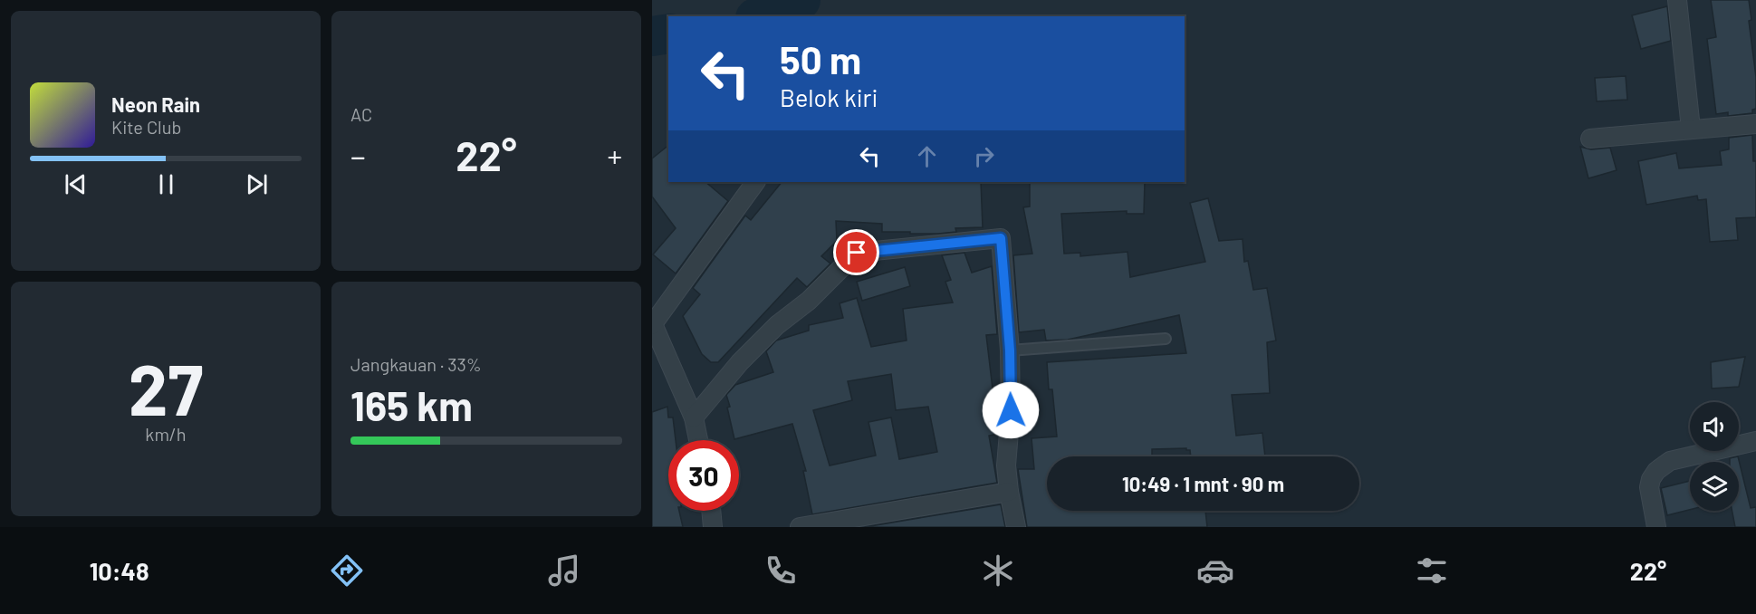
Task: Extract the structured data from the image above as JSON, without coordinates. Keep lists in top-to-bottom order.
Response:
{
  "page": {
    "tile": [
      "AC",
      ["27", "km/h"],
      ["Jangkauan · 33%", "165 km"]
    ],
    "turn": ["50 m", "Belok kiri"],
    "song": ["Neon Rain", "Kite Club"],
    "heat": ["−", "22°", "+"],
    "limit": "30",
    "trip": "10:49 · 1 mnt · 90 m",
    "tabs": ["10:48", "22°"]
  }
}
